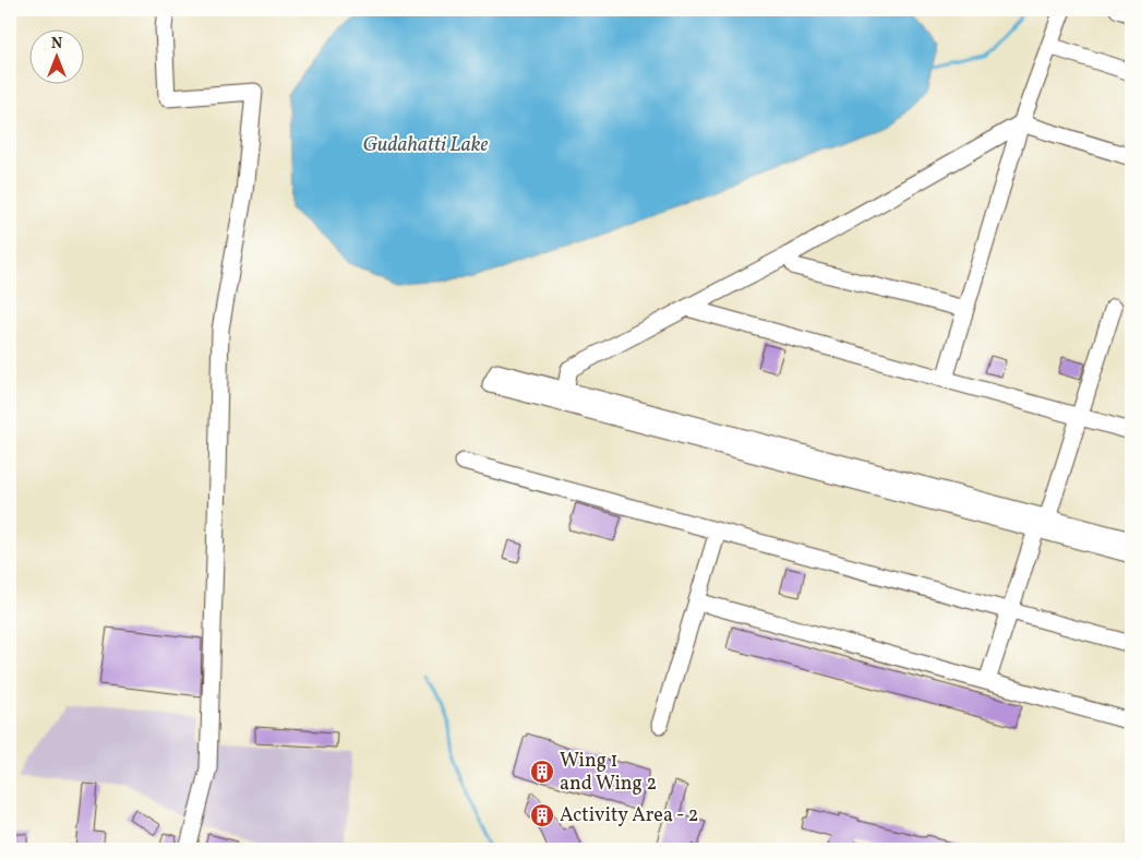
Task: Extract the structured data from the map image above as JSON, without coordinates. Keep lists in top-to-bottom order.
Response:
{
  "water": ["Gudahatti Lake"],
  "places": {
    "building": ["Wing 1 and Wing 2", "Activity Area - 2"]
  },
  "north": "top"
}
